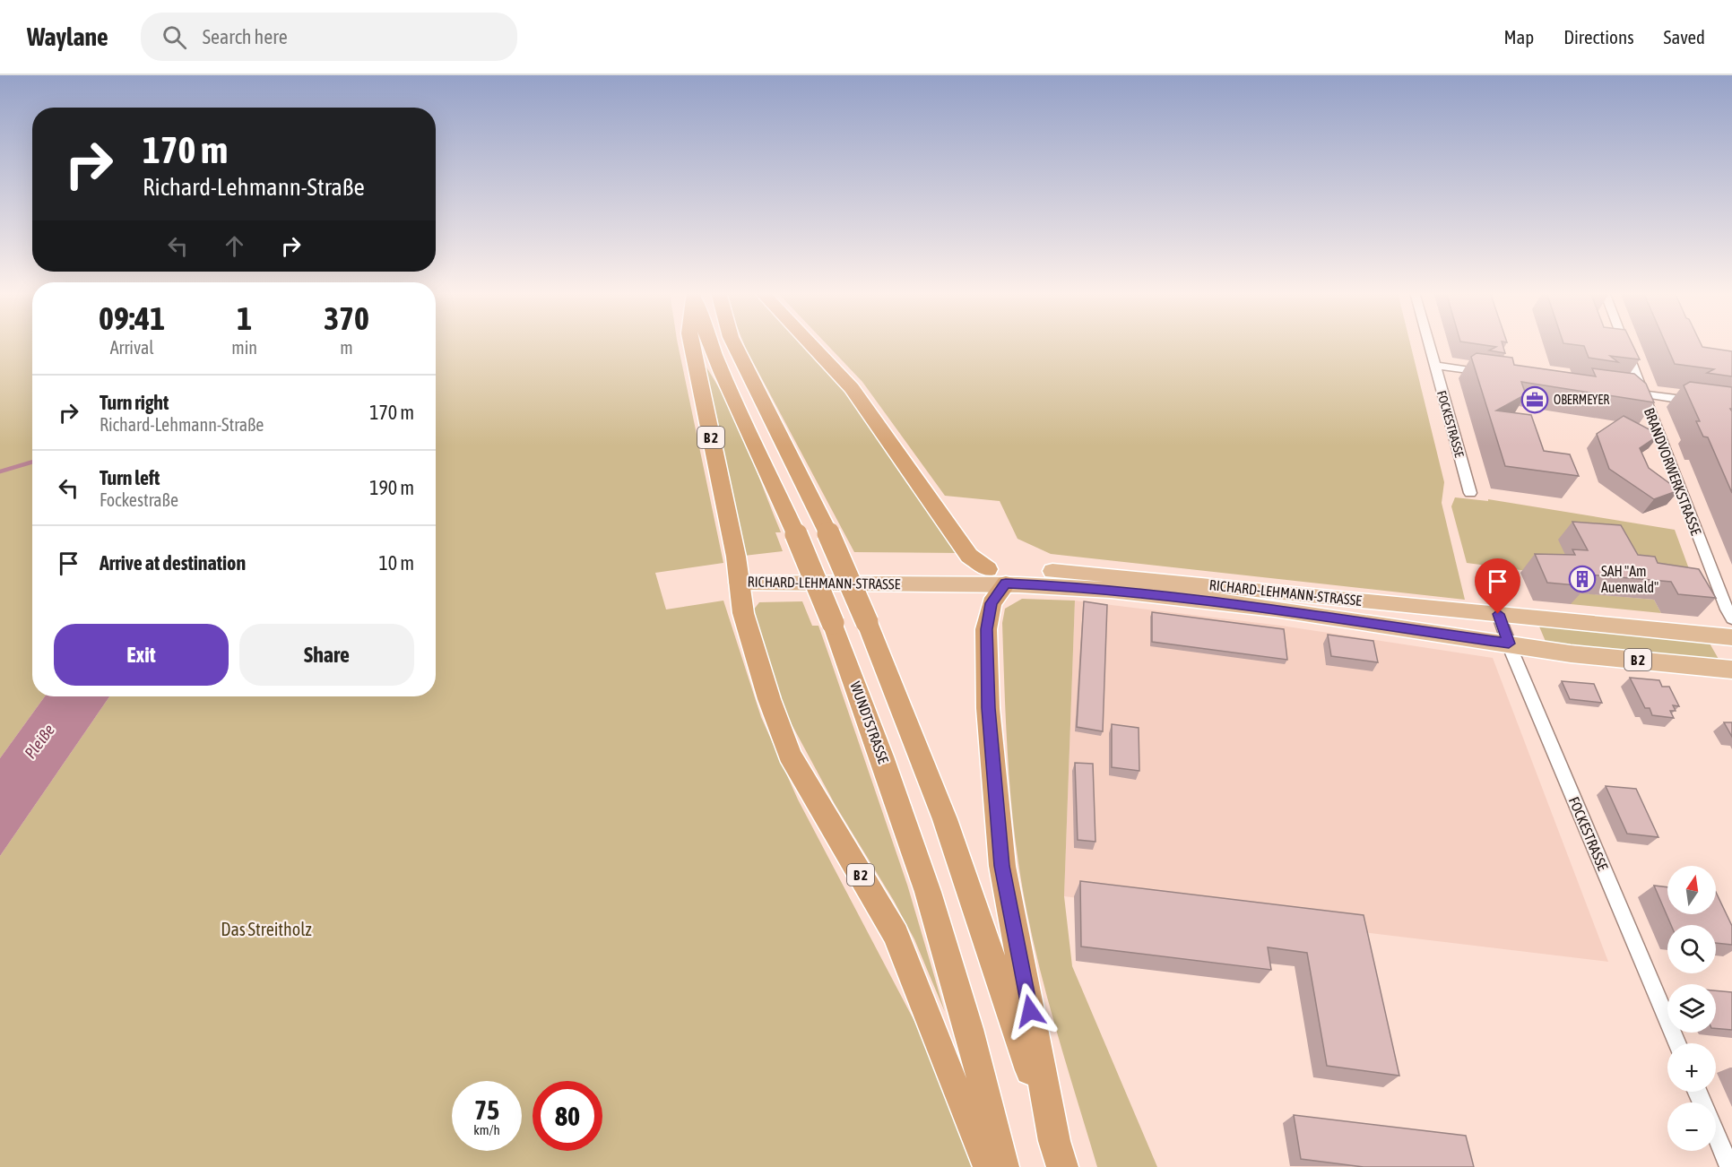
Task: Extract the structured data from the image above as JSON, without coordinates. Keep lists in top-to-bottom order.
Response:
{
  "streets": {
    "highway": ["B 2", "WUNDTSTRASSE"],
    "main road": ["RICHARD-LEHMANN-STRASSE"],
    "street": ["FOCKESTRASSE", "BRANDVORWERKSTRASSE"]
  },
  "crossings": [
    ["FOCKESTRASSE", "RICHARD-LEHMANN-STRASSE"],
    ["B 2", "RICHARD-LEHMANN-STRASSE"]
  ],
  "water": ["Pleiße"],
  "parks": ["Das Streitholz"],
  "places": {
    "office": ["OBERMEYER"],
    "building": ["SAH \"Am Auenwald\""]
  },
  "north": "top",
  "page": {
    "header": "Waylane",
    "search": "Search here",
    "nav": ["Map", "Directions", "Saved"],
    "turn": ["170 m", "Richard-Lehmann-Straße"],
    "eta": [
      "09:41",
      "Arrival",
      "1",
      "min",
      "370",
      "m"
    ],
    "list": [
      {
        "name": "Turn right",
        "note": "Richard-Lehmann-Straße",
        "value": "170 m"
      },
      {
        "name": "Turn left",
        "note": "Fockestraße",
        "value": "190 m"
      },
      {
        "name": "Arrive at destination",
        "value": "10 m"
      }
    ],
    "buttons": ["Exit", "Share"],
    "map_buttons": ["+", "−"],
    "speed": "75 km/h",
    "limit": "80"
  }
}
